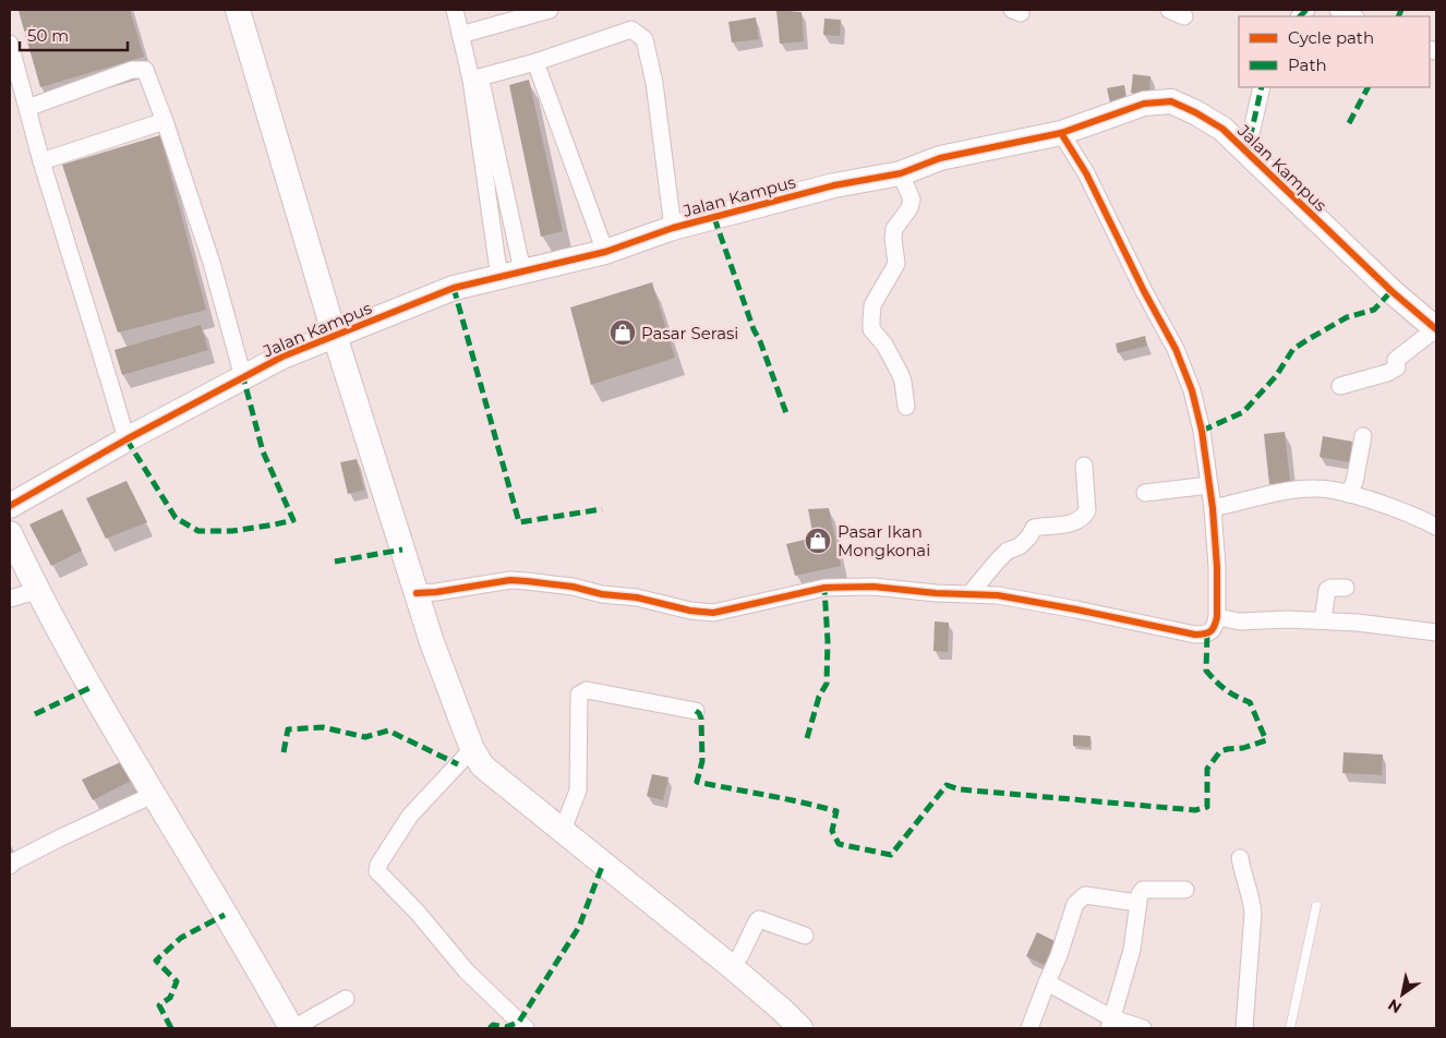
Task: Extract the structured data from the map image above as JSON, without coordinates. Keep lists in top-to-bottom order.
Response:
{
  "streets": {
    "street": ["Jalan Kampus"]
  },
  "places": {
    "shop": ["Pasar Serasi", "Pasar Ikan Mongkonai"]
  },
  "legend": ["Cycle path", "Path"],
  "scale_bar": "50 m",
  "north": "bottom left"
}
